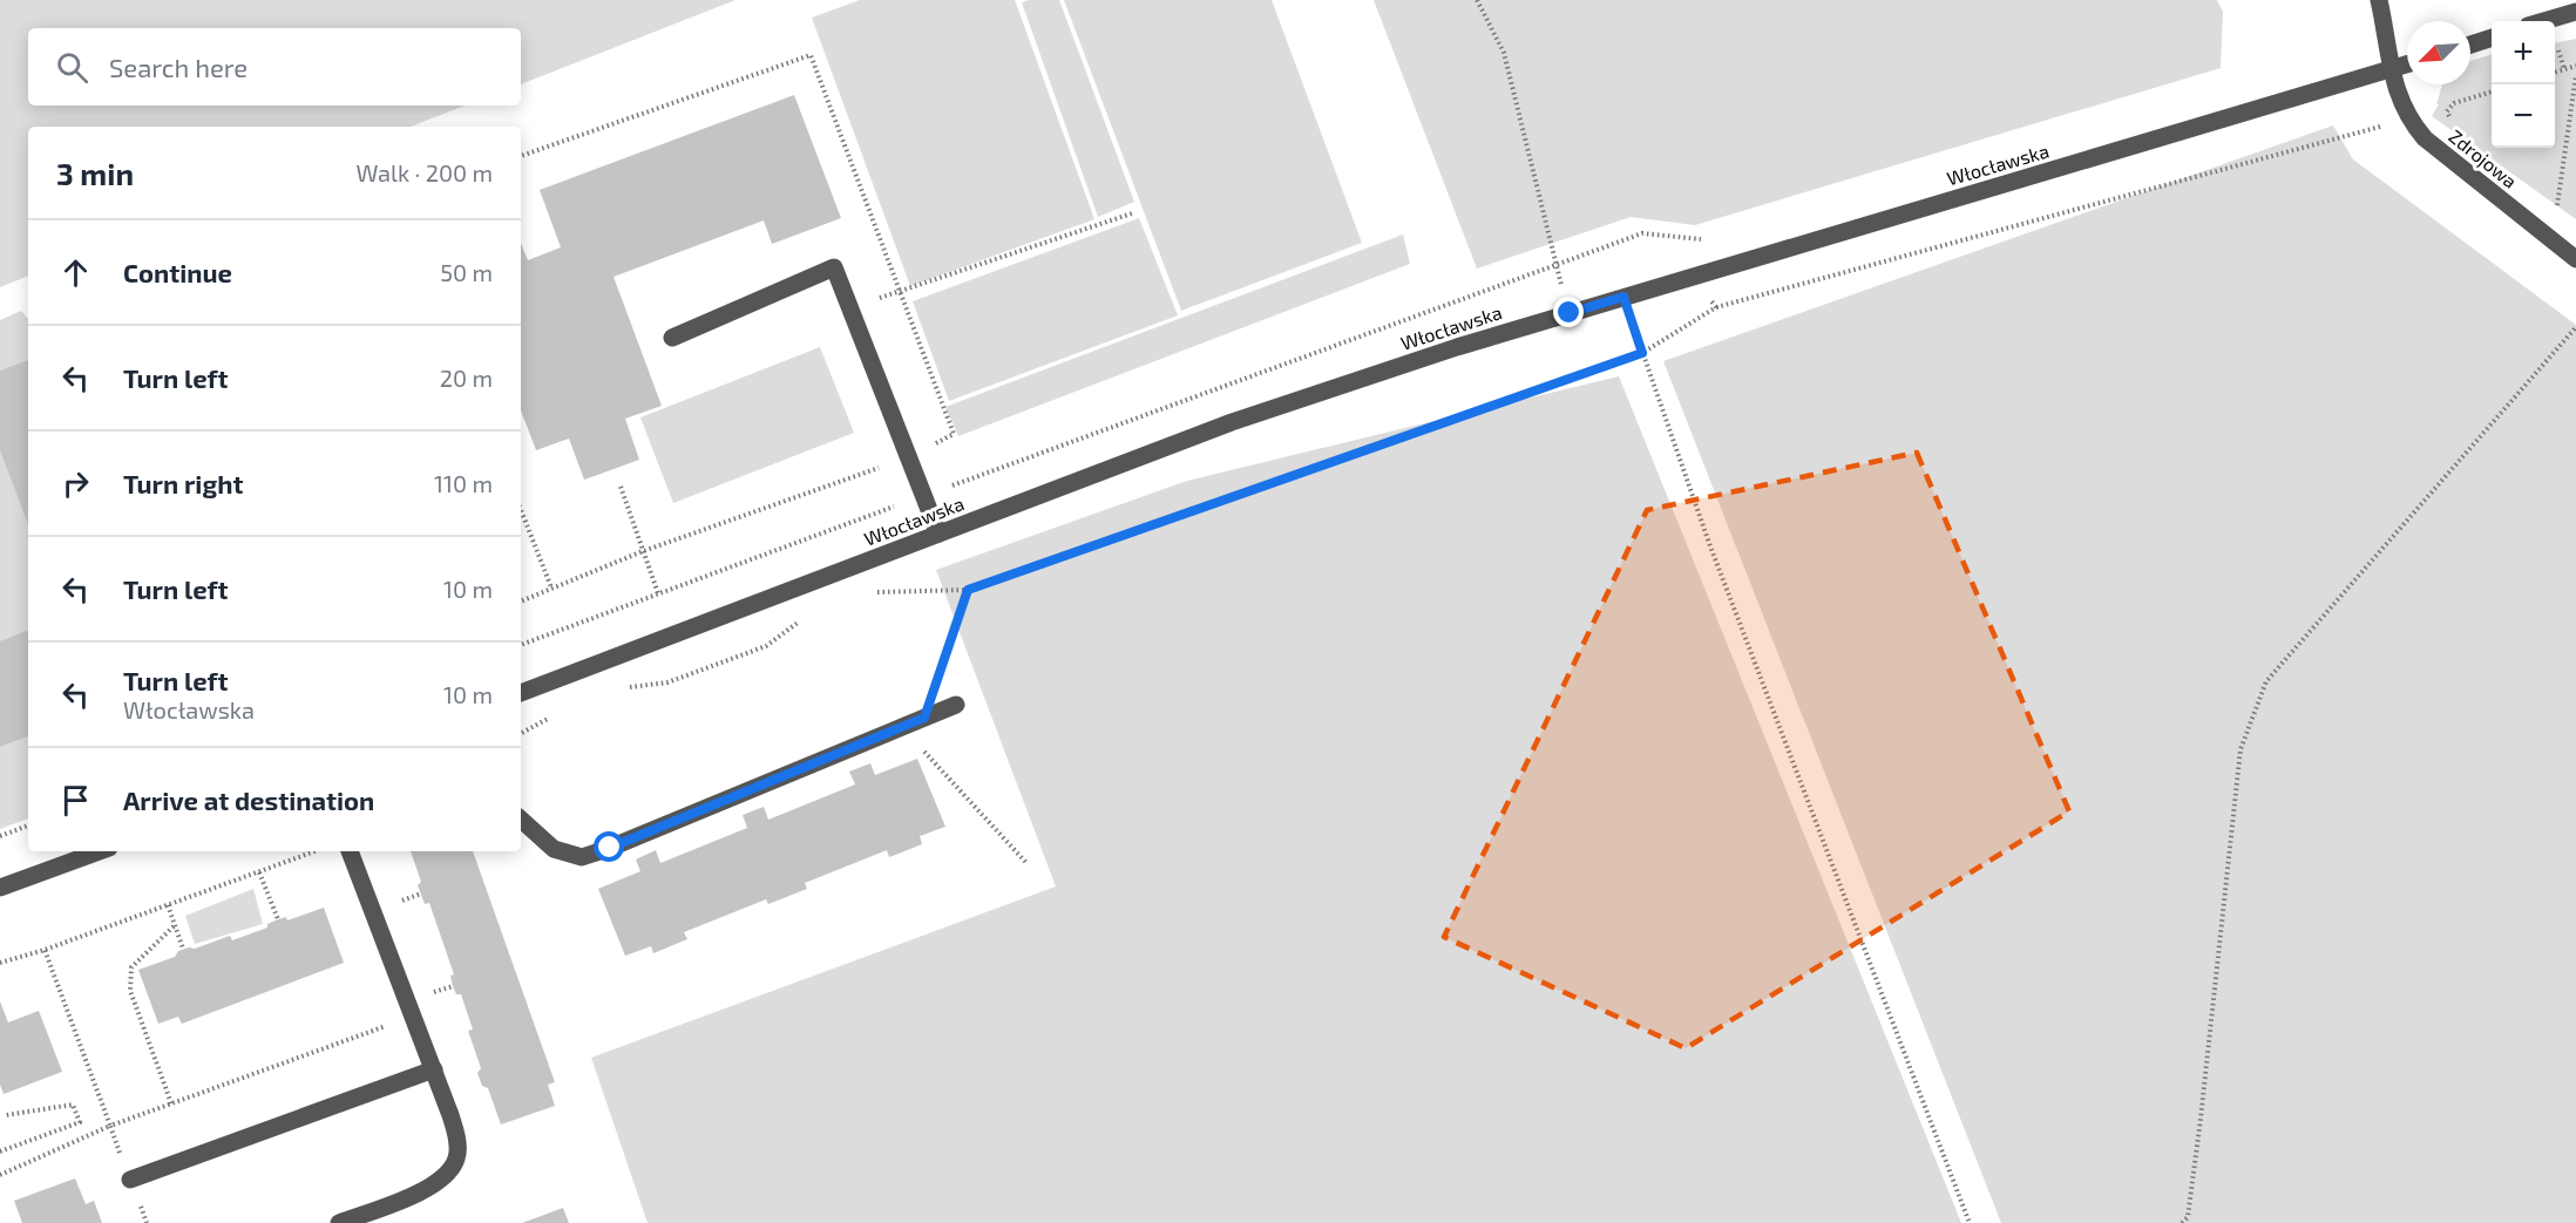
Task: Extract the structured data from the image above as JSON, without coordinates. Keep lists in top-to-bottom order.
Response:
{
  "streets": {
    "street": ["Zdrojowa", "Włocławska"]
  },
  "crossings": [
    ["Zdrojowa", "Włocławska"]
  ],
  "north": "bottom left",
  "page": {
    "map_buttons": ["+", "−"],
    "search": "Search here",
    "heading": ["3 min", "Walk · 200 m"],
    "list": [
      ["Continue", "50 m"],
      ["Turn left", "20 m"],
      ["Turn right", "110 m"],
      ["Turn left", "10 m"],
      ["Turn left", "Włocławska", "10 m"],
      "Arrive at destination"
    ]
  }
}
